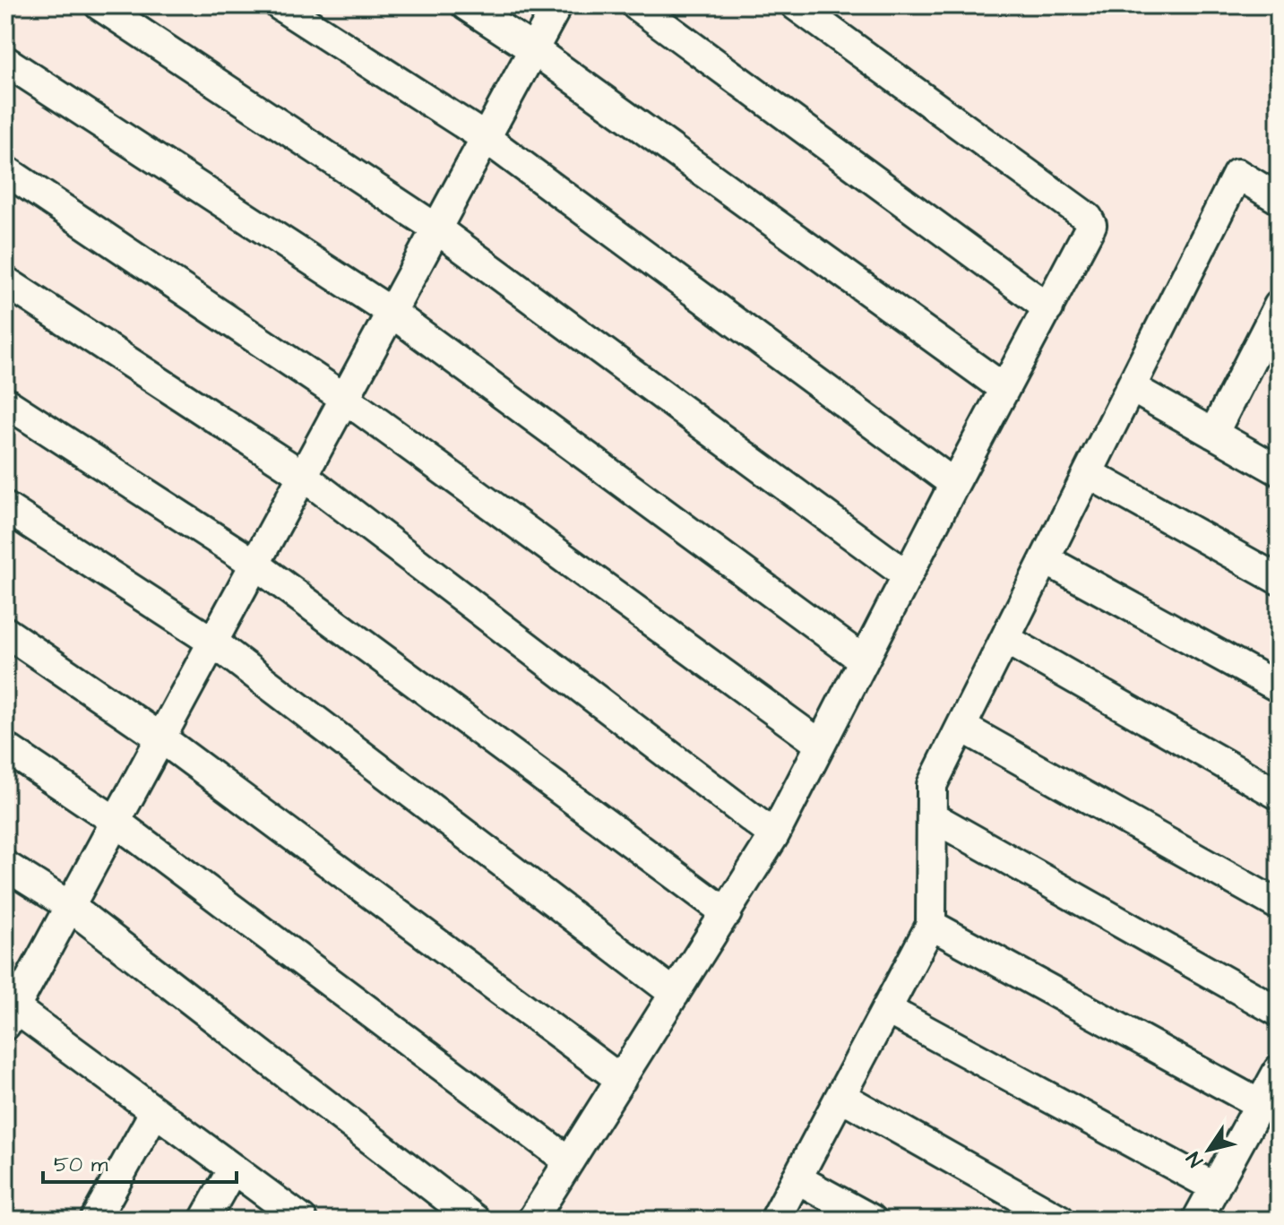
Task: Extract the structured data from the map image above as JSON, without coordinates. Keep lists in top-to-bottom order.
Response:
{
  "scale_bar": "50 m",
  "north": "bottom left"
}
